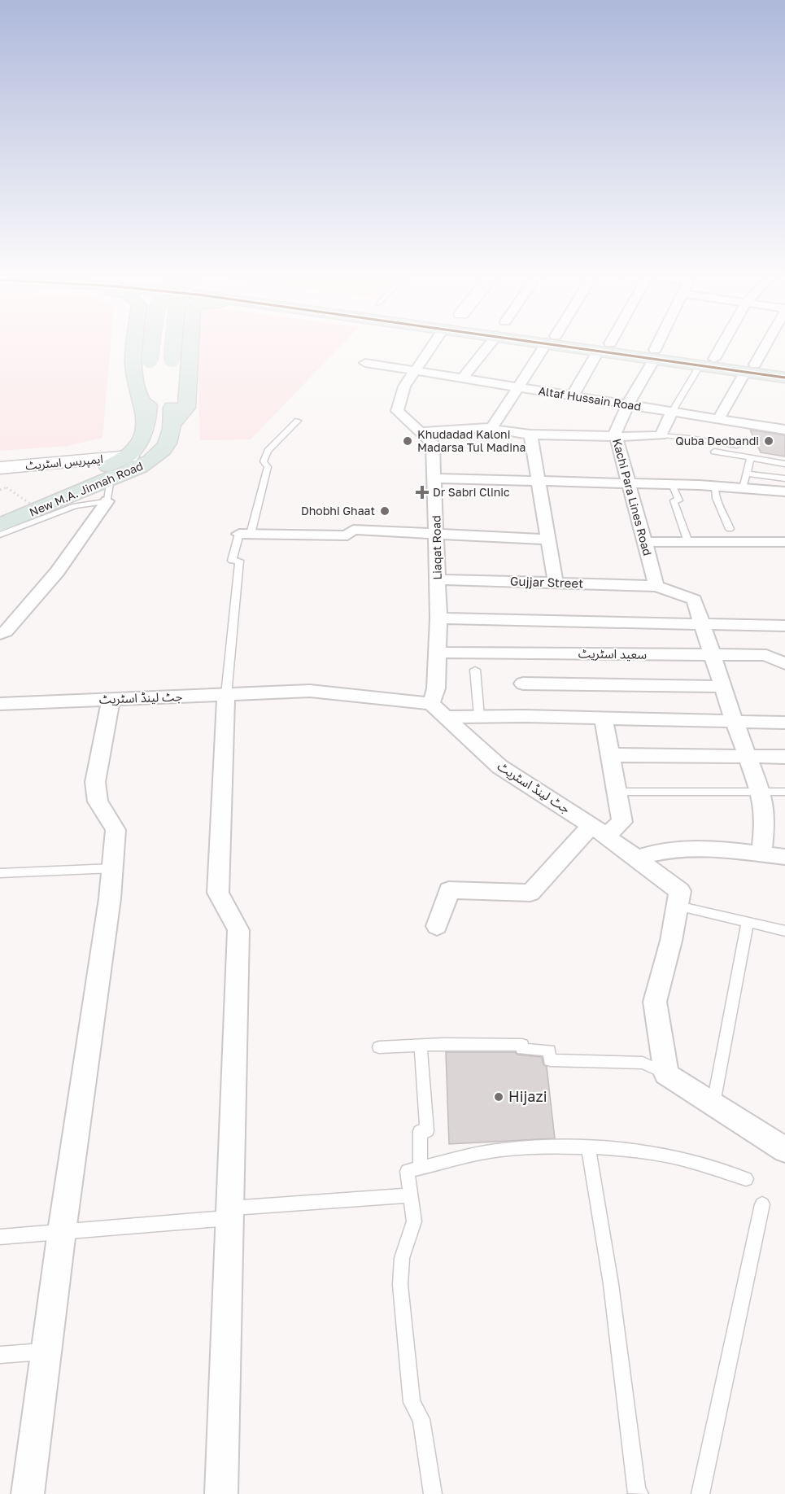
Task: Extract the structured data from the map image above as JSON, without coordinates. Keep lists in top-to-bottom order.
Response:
{
  "streets": {
    "main road": ["New M.A. Jinnah Road"],
    "street": [
      "Altaf Hussain Road",
      "ایمپریس اسٹریٹ",
      "Kachi Para Lines Road",
      "Liaqat Road",
      "Gujjar Street",
      "سعید اسٹریٹ",
      "جٹ لینڈ اسٹریٹ"
    ]
  },
  "crossings": [
    ["Altaf Hussain Road", "Kachi Para Lines Road"],
    ["Altaf Hussain Road", "Liaqat Road"],
    ["ایمپریس اسٹریٹ", "New M.A. Jinnah Road"],
    ["Kachi Para Lines Road", "Gujjar Street"],
    ["Liaqat Road", "Gujjar Street"],
    ["Liaqat Road", "سعید اسٹریٹ"],
    ["Liaqat Road", "جٹ لینڈ اسٹریٹ"]
  ],
  "places": {
    "other": [
      "Khudadad Kaloni Madarsa Tul Madina",
      "Quba Deobandi",
      "Dhobhi Ghaat",
      "Hijazi"
    ],
    "health": ["Dr Sabri Clinic"]
  }
}
